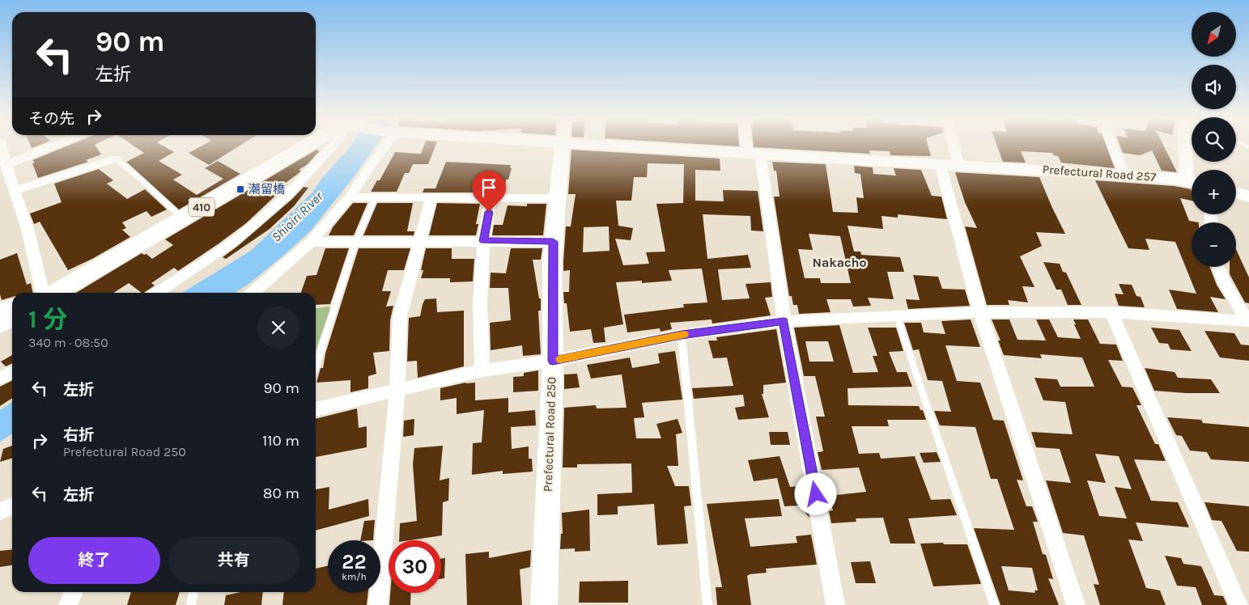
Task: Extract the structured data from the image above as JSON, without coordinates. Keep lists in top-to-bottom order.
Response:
{
  "streets": {
    "highway": ["410"],
    "main road": ["Prefectural Road 257", "Prefectural Road 250"]
  },
  "districts": ["Nakacho"],
  "water": ["Shioiri River"],
  "places": {
    "transit": ["潮留橋"]
  },
  "north": "bottom left",
  "page": {
    "map_buttons": ["+", "−"],
    "turn": ["90 m", "左折"],
    "then": "その先",
    "heading": ["1 分", "340 m · 08:50"],
    "list": [
      {
        "name": "左折",
        "value": "90 m"
      },
      {
        "name": "右折",
        "note": "Prefectural Road 250",
        "value": "110 m"
      },
      {
        "name": "左折",
        "value": "80 m"
      }
    ],
    "buttons": ["終了", "共有"],
    "speed": "22 km/h",
    "limit": "30"
  }
}
